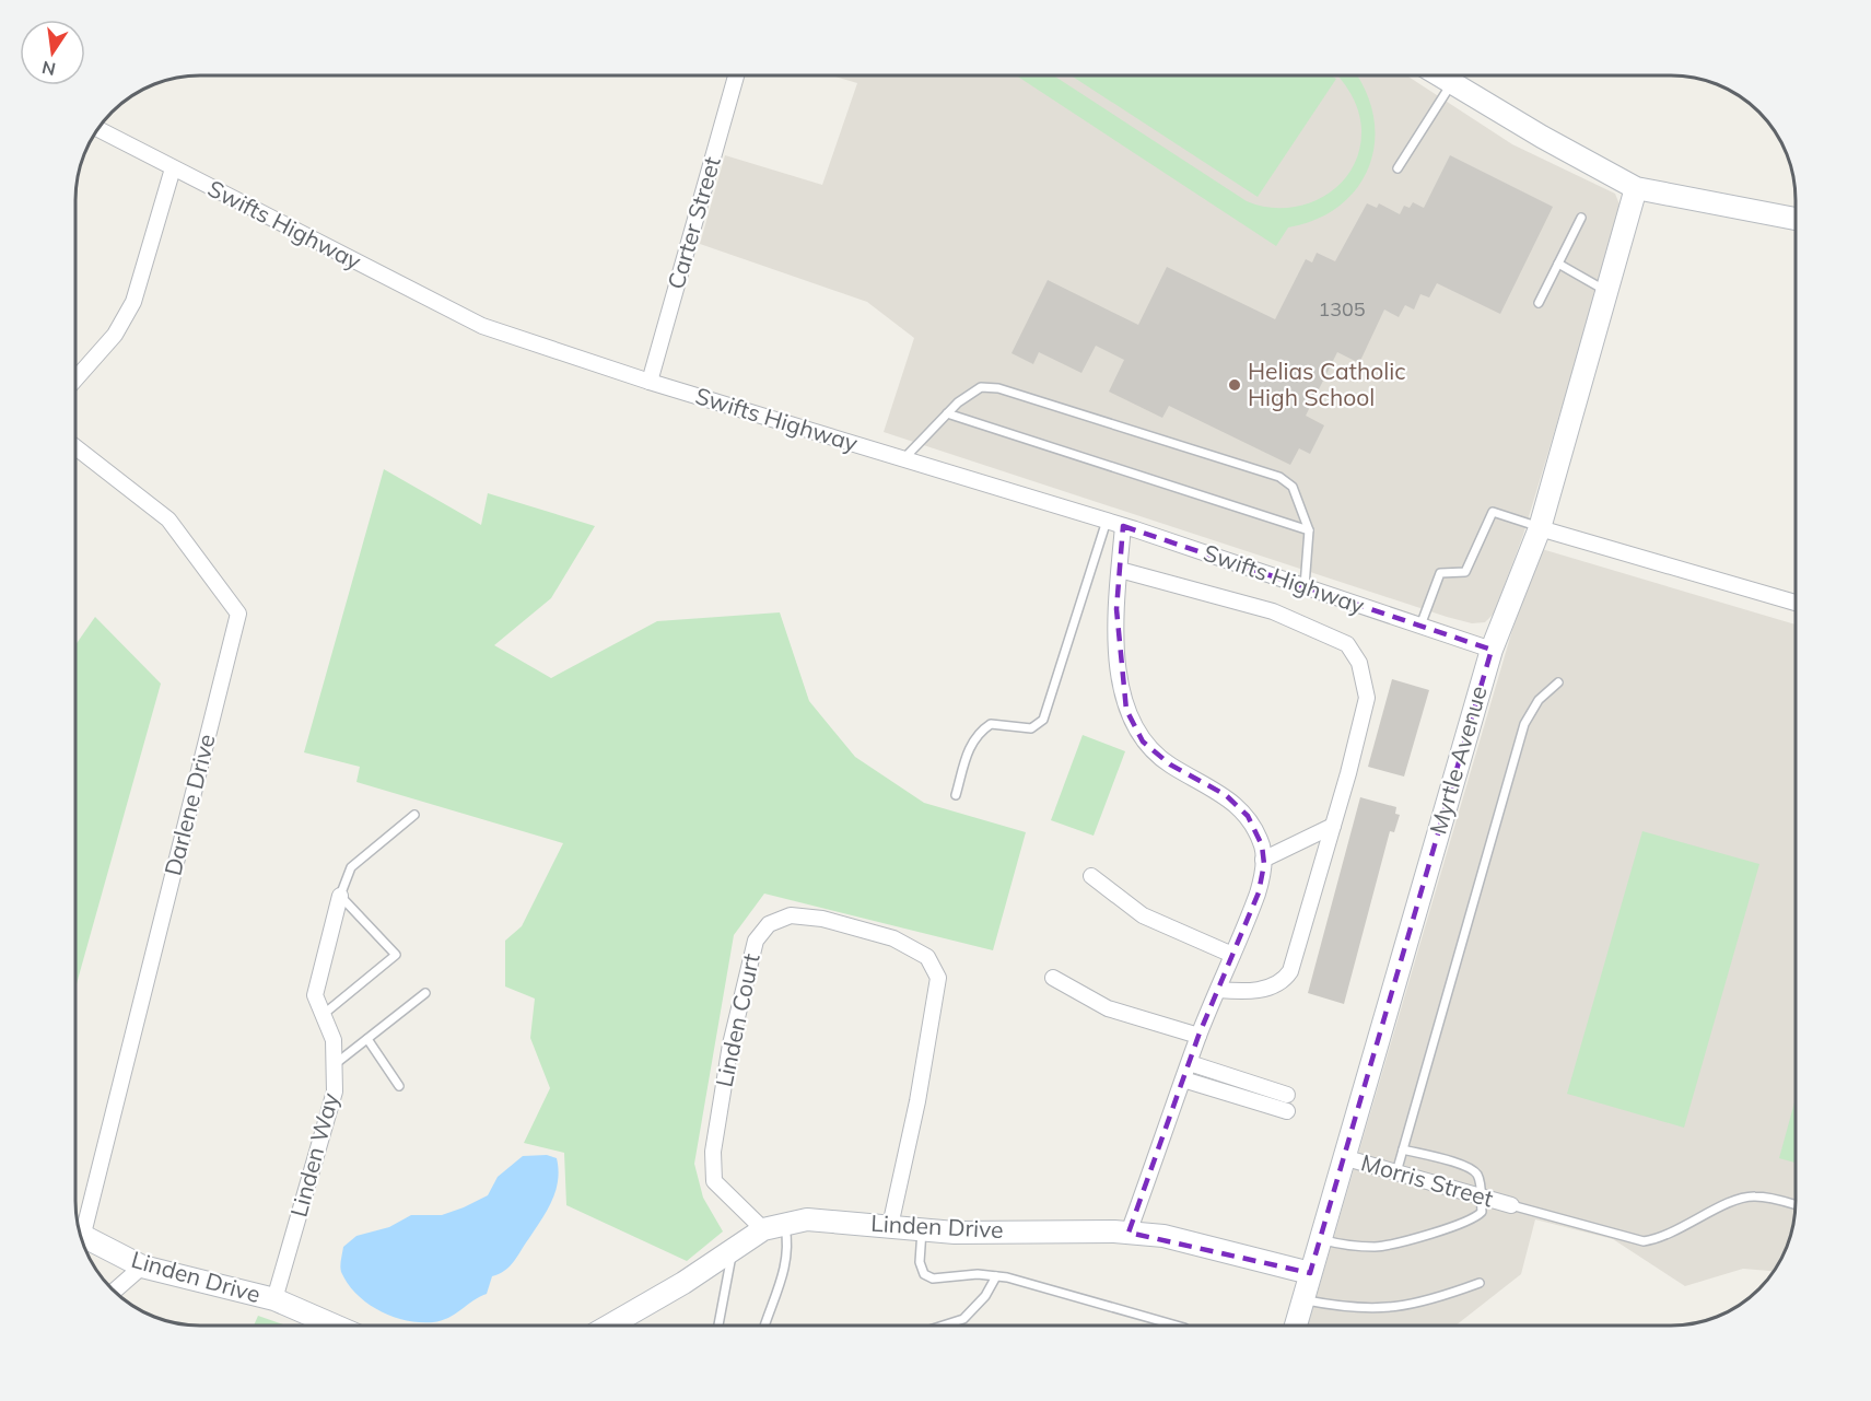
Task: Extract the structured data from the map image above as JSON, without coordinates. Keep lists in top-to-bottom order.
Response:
{
  "streets": {
    "street": [
      "Carter Street",
      "Swifts Highway",
      "Myrtle Avenue",
      "Darlene Drive",
      "Linden Court",
      "Linden Way",
      "Morris Street",
      "Linden Drive"
    ]
  },
  "crossings": [
    ["Carter Street", "Swifts Highway"],
    ["Swifts Highway", "Myrtle Avenue"],
    ["Myrtle Avenue", "Morris Street"],
    ["Myrtle Avenue", "Linden Drive"],
    ["Linden Court", "Linden Drive"],
    ["Linden Way", "Linden Drive"]
  ],
  "places": ["Helias Catholic High School"],
  "house_numbers": ["1305"],
  "north": "bottom"
}
